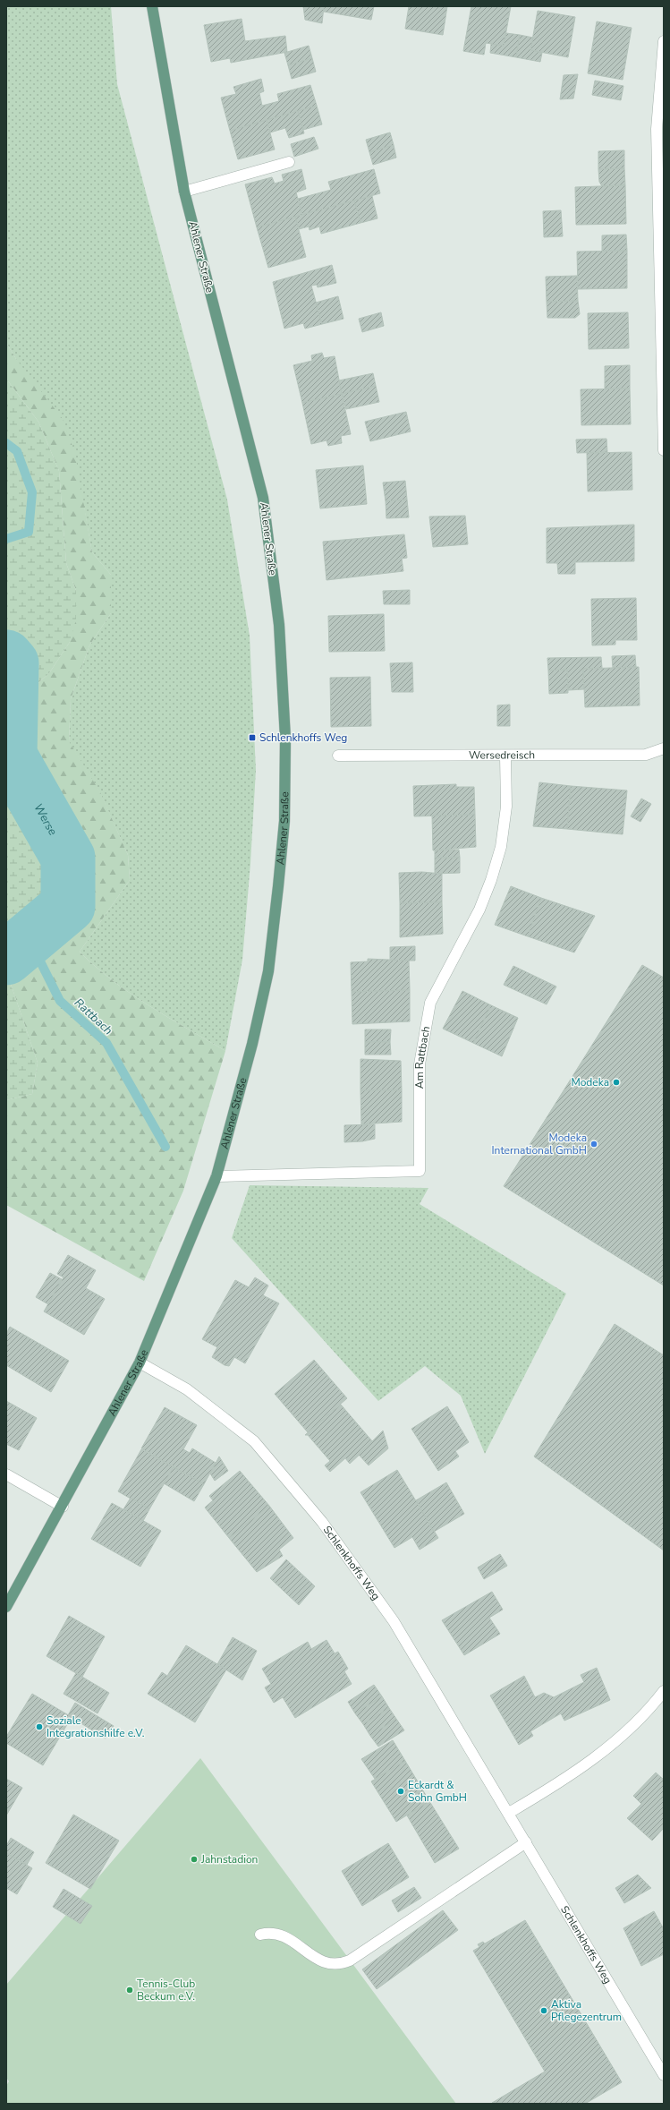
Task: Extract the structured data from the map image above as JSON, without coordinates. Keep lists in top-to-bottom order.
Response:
{
  "streets": {
    "main road": ["Ahlener Straße"],
    "street": ["Wersedreisch", "Am Rattbach", "Schlenkhoffs Weg"]
  },
  "crossings": [
    ["Ahlener Straße", "Am Rattbach"],
    ["Ahlener Straße", "Schlenkhoffs Weg"],
    ["Wersedreisch", "Am Rattbach"]
  ],
  "water": ["Werse", "Rattbach"],
  "places": {
    "transit": ["Schlenkhoffs Weg"],
    "other": [
      "Modeka",
      "Modeka International GmbH",
      "Soziale Integrationshilfe e.V.",
      "Eckardt & Sohn GmbH",
      "Jahnstadion",
      "Tennis-Club Beckum e.V.",
      "Aktiva Pflegezentrum"
    ]
  }
}
